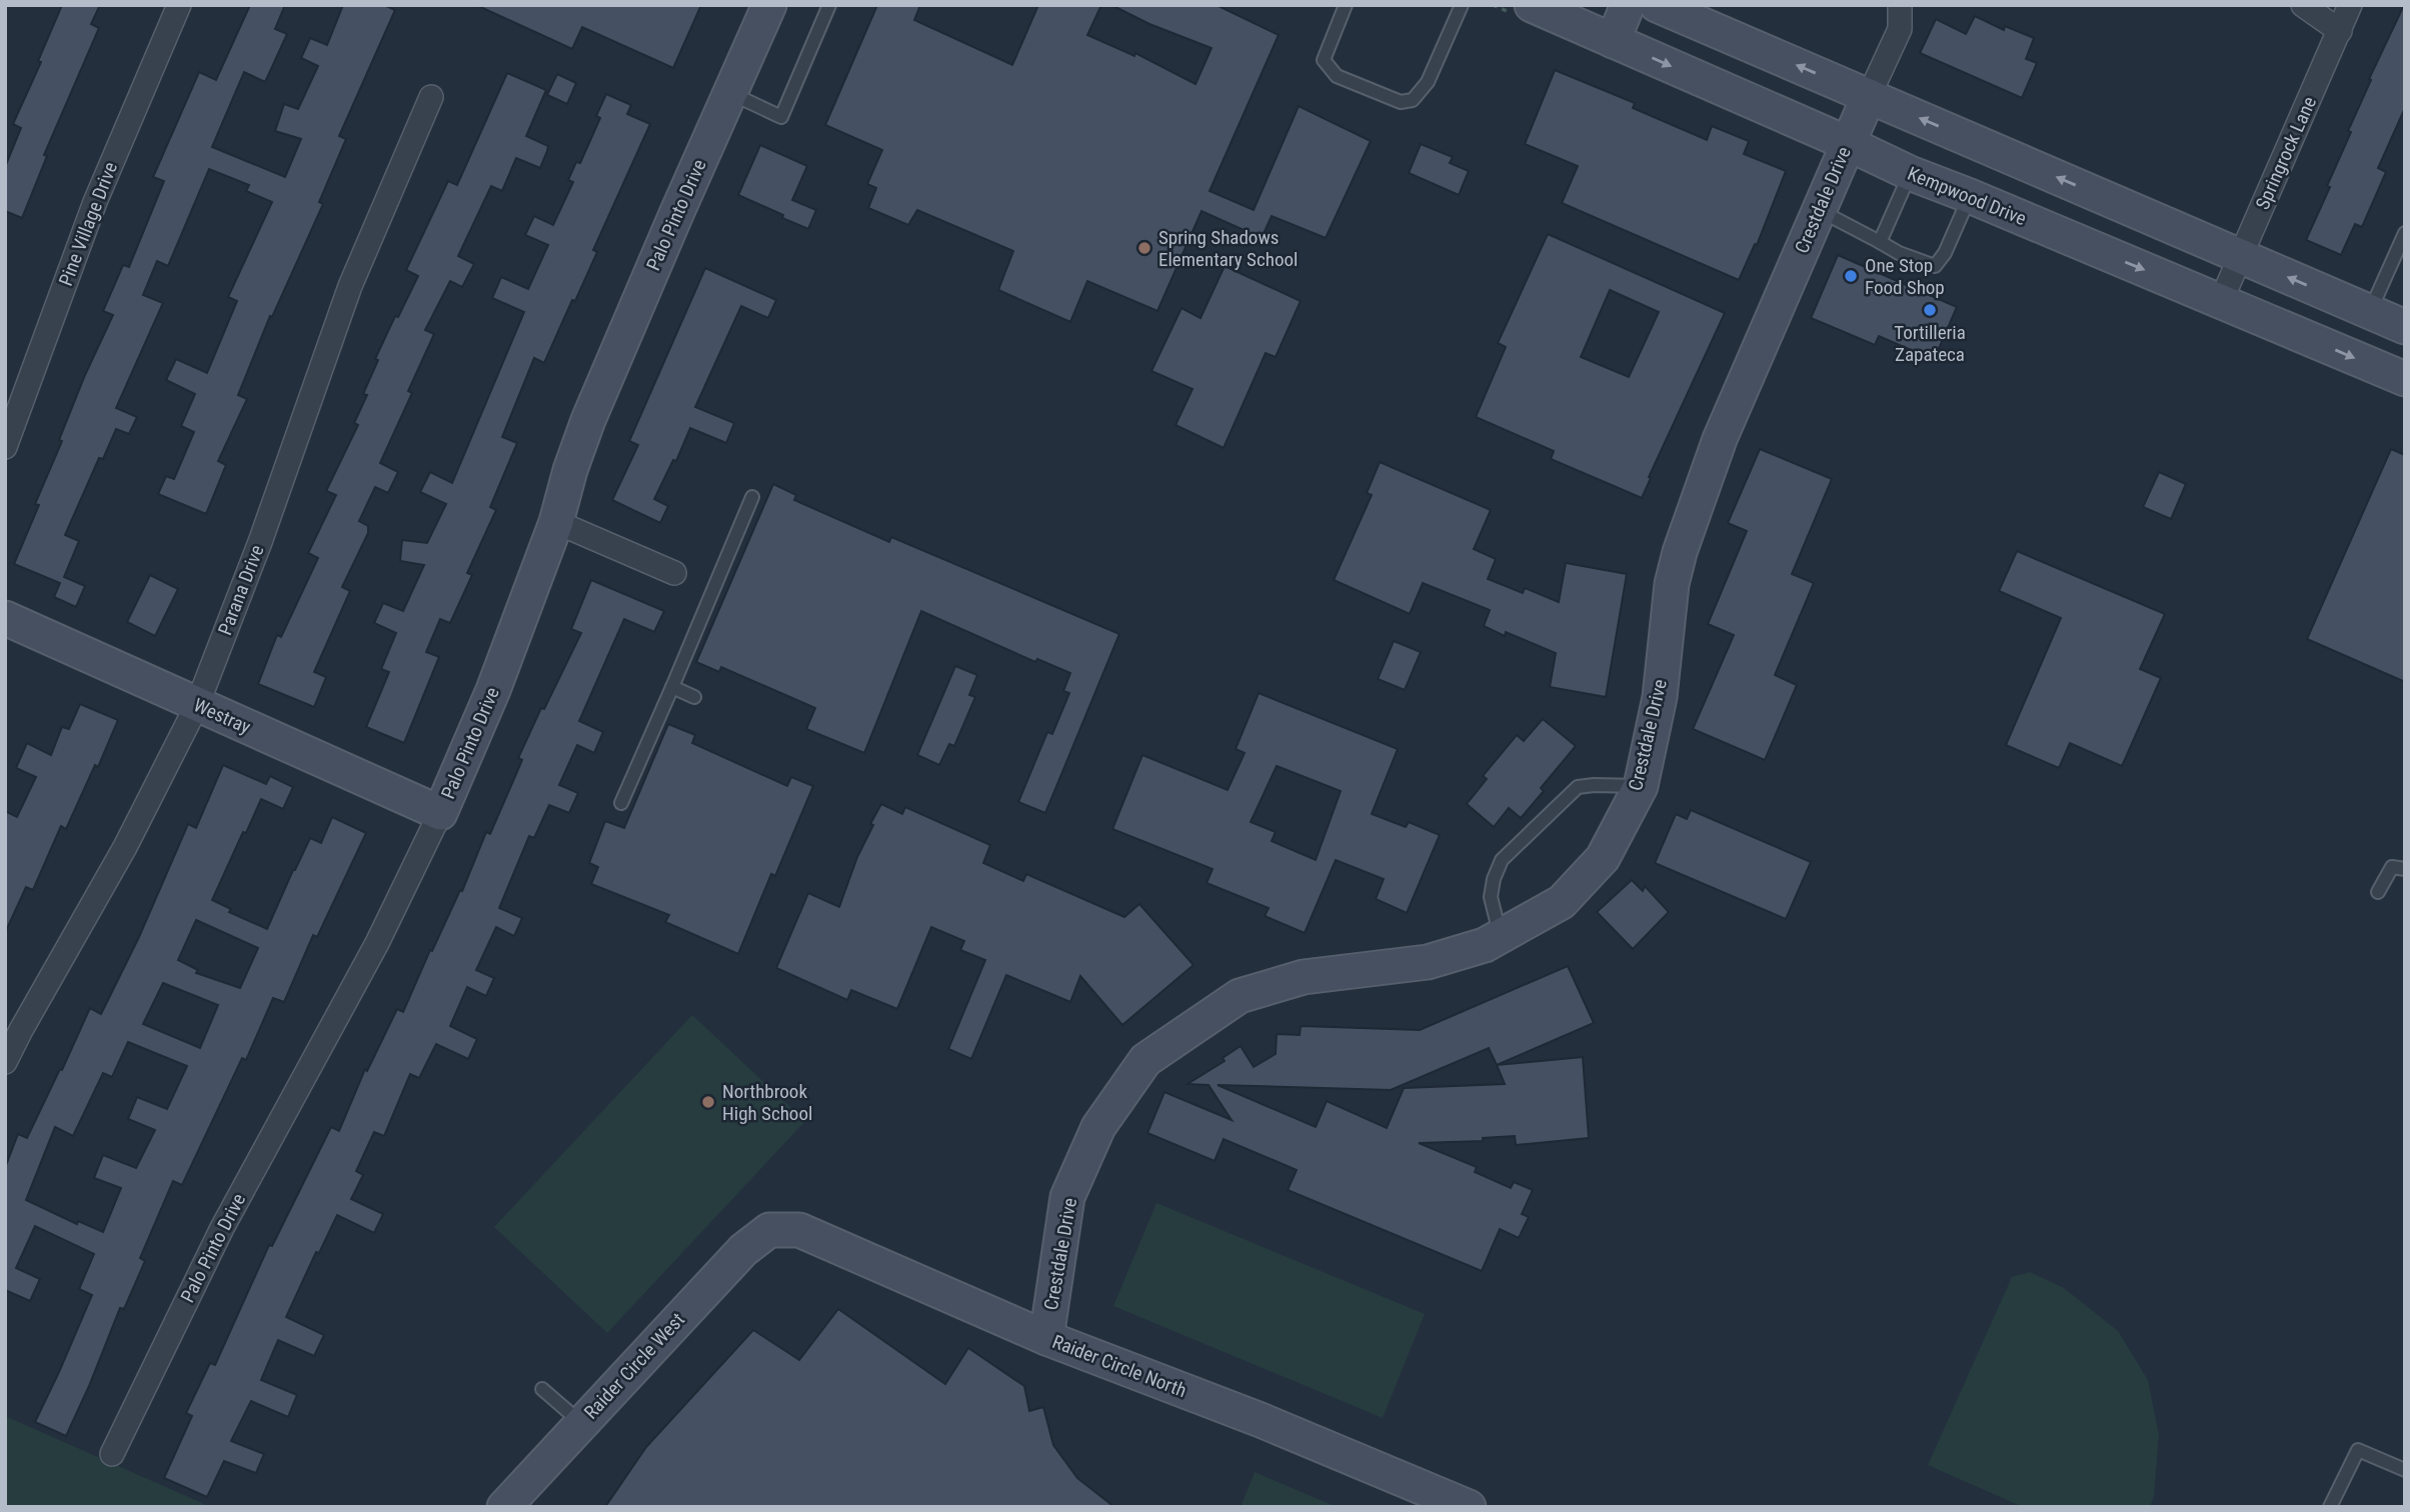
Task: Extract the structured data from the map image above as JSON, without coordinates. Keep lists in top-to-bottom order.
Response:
{
  "streets": {
    "street": [
      "Springrock Lane",
      "Kempwood Drive",
      "Crestdale Drive",
      "Palo Pinto Drive",
      "Pine Village Drive",
      "Parana Drive",
      "Westray",
      "Raider Circle West",
      "Raider Circle North"
    ]
  },
  "crossings": [
    ["Springrock Lane", "Kempwood Drive"],
    ["Kempwood Drive", "Crestdale Drive"],
    ["Crestdale Drive", "Raider Circle North"],
    ["Palo Pinto Drive", "Westray"],
    ["Parana Drive", "Westray"],
    ["Raider Circle West", "Raider Circle North"]
  ],
  "places": [
    "Spring Shadows Elementary School",
    "One Stop Food Shop",
    "Tortilleria Zapateca",
    "Northbrook High School"
  ]
}
